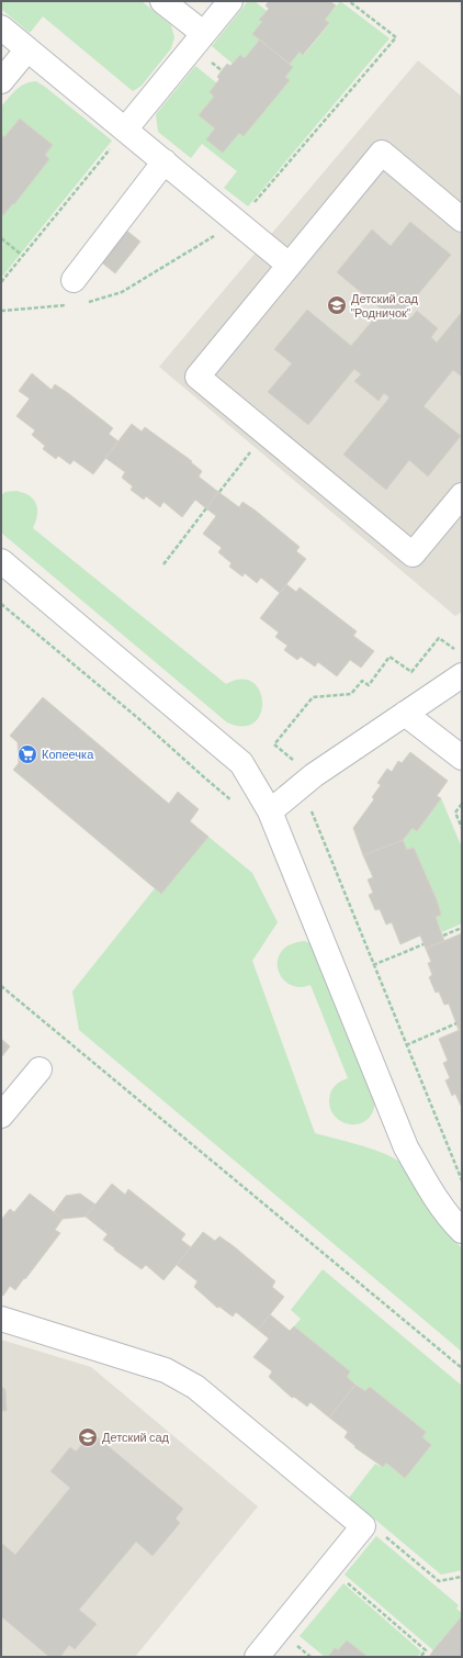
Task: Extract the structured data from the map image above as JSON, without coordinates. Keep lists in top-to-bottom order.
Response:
{
  "places": {
    "school or university": ["Детский сад \"Родничок\"", "Детский сад"],
    "supermarket": ["Копеечка"]
  }
}
